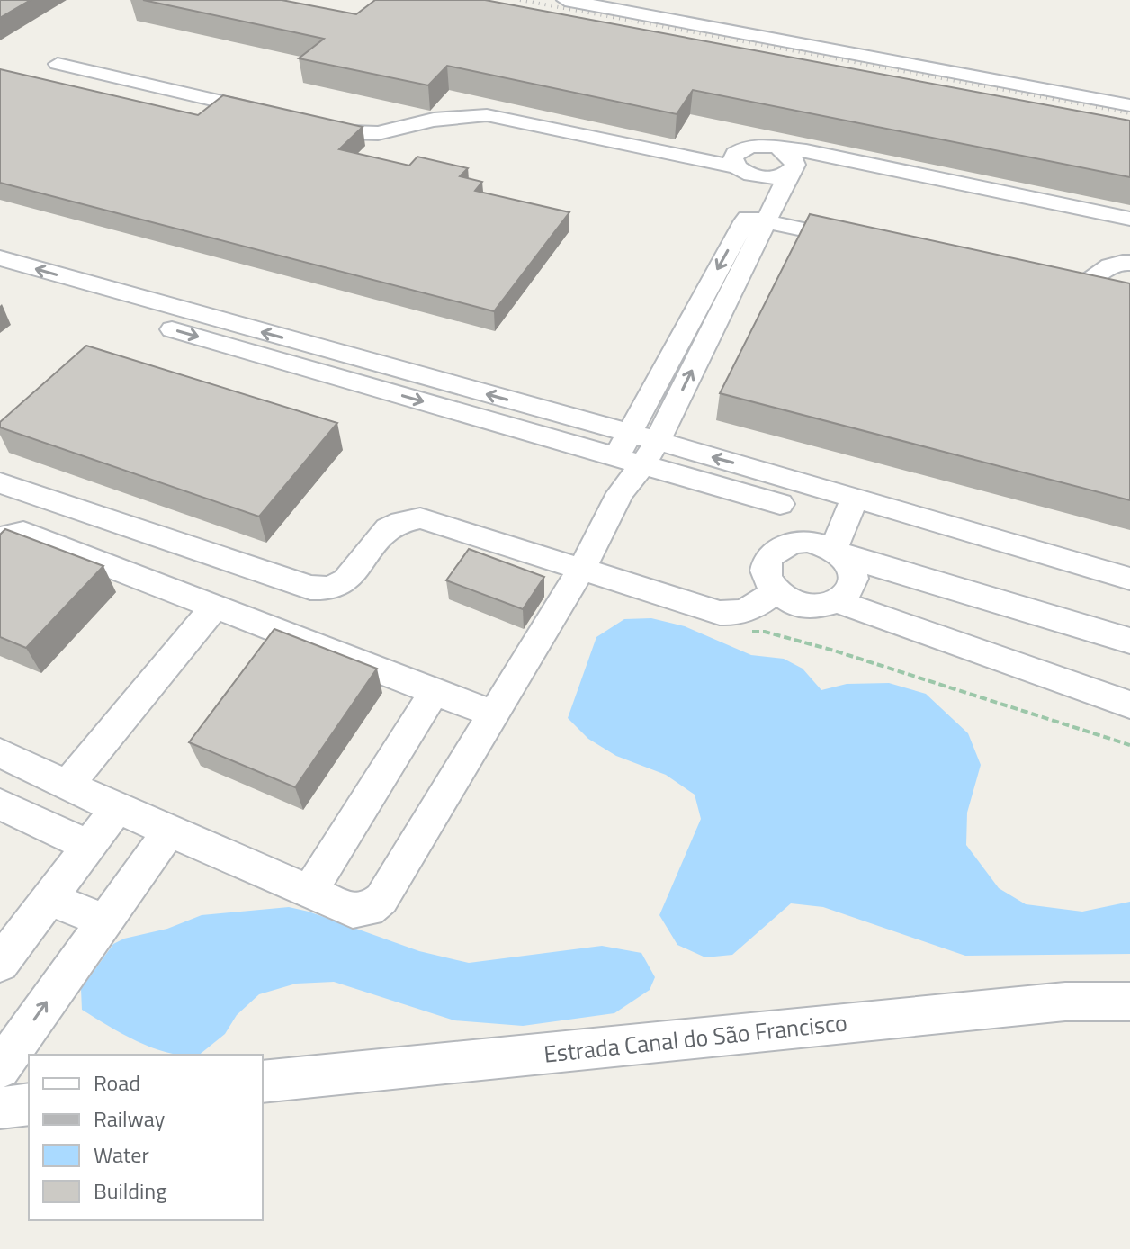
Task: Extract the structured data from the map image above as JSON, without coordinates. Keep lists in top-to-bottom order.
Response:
{
  "streets": {
    "street": ["Estrada Canal do São Francisco"]
  },
  "legend": [
    "Road",
    "Railway",
    "Water",
    "Building"
  ]
}
